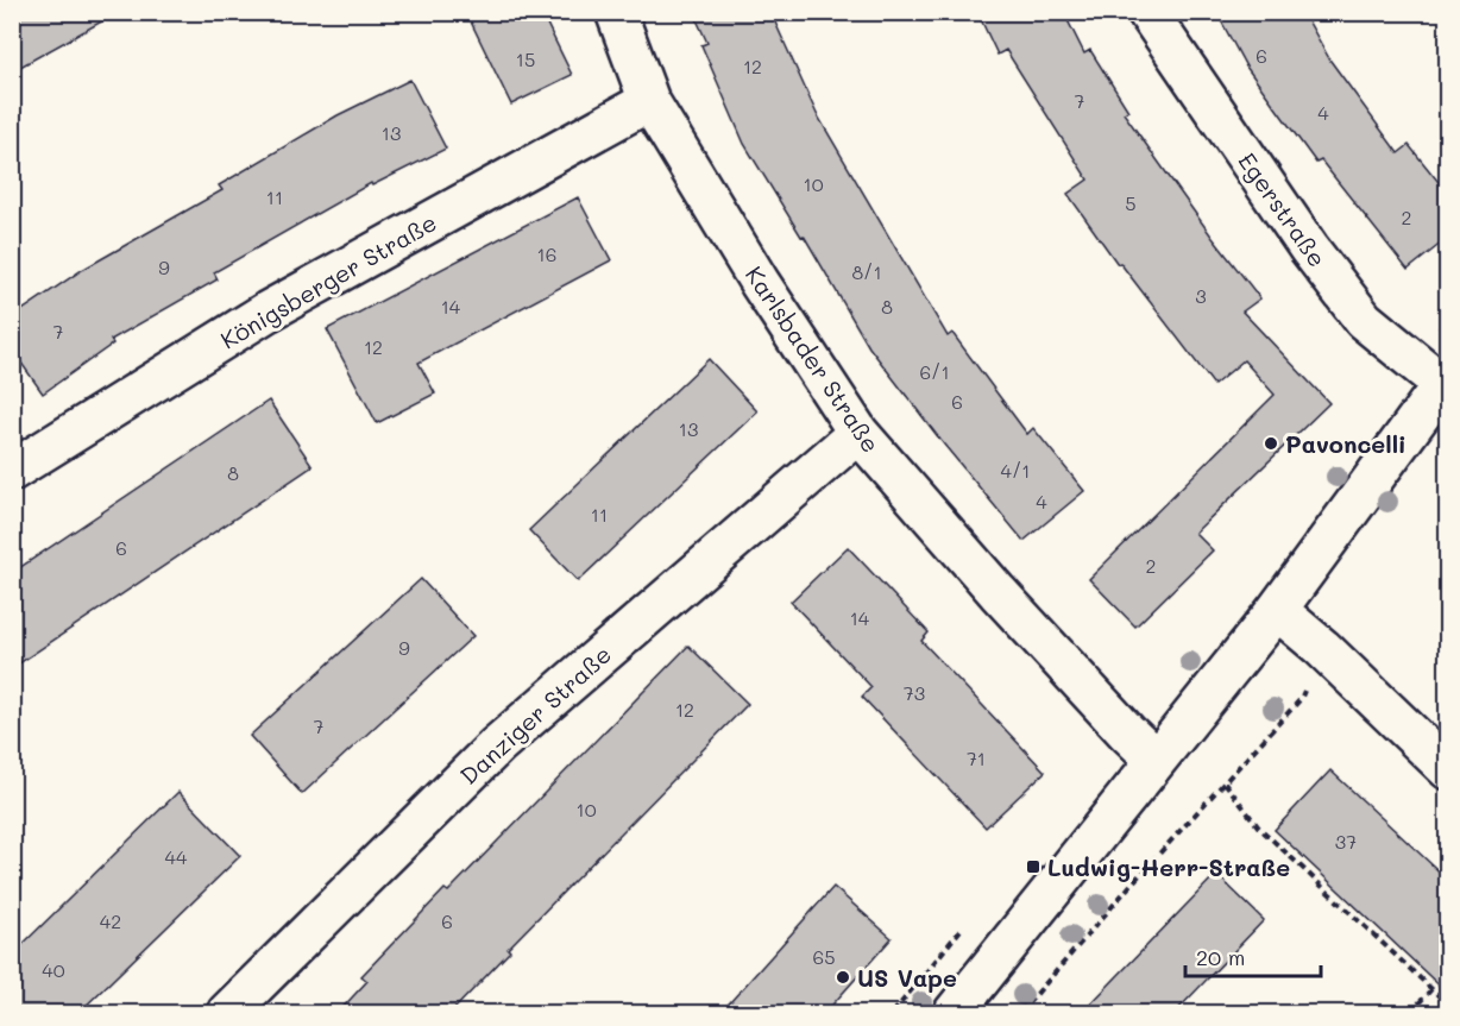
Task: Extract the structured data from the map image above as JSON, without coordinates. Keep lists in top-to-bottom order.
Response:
{
  "streets": {
    "street": [
      "Egerstraße",
      "Königsberger Straße",
      "Karlsbader Straße",
      "Danziger Straße"
    ]
  },
  "crossings": [
    ["Königsberger Straße", "Karlsbader Straße"],
    ["Karlsbader Straße", "Danziger Straße"]
  ],
  "places": {
    "other": ["Pavoncelli", "US Vape"],
    "transit": ["Ludwig-Herr-Straße"]
  },
  "house_numbers": [
    "6",
    "15",
    "12",
    "7",
    "4",
    "13",
    "10",
    "11",
    "5",
    "2",
    "16",
    "9",
    "8/1",
    "3",
    "14",
    "8",
    "7",
    "12",
    "6/1",
    "6",
    "13",
    "4/1",
    "8",
    "4",
    "11",
    "6",
    "2",
    "14",
    "9",
    "73",
    "12",
    "7",
    "71",
    "10",
    "37",
    "44",
    "42",
    "6",
    "65",
    "40"
  ],
  "scale_bar": "20 m"
}
